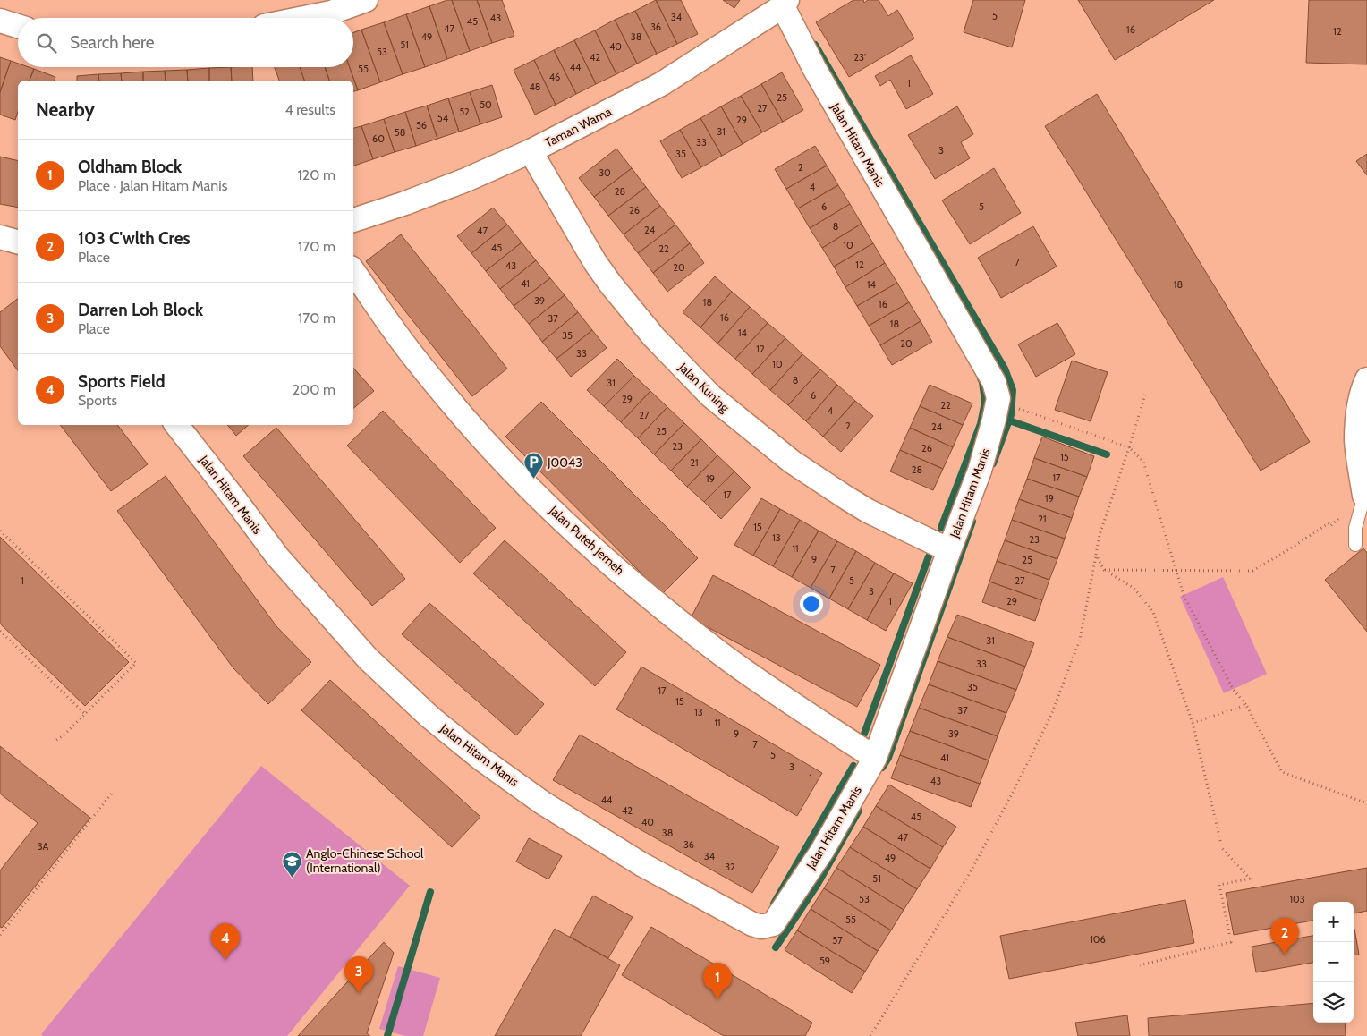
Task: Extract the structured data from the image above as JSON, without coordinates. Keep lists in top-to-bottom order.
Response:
{
  "streets": {
    "street": [
      "Taman Warna",
      "Jalan Hitam Manis",
      "Jalan Kuning",
      "Jalan Puteh Jerneh"
    ]
  },
  "crossings": [
    ["Taman Warna", "Jalan Hitam Manis"],
    ["Taman Warna", "Jalan Kuning"],
    ["Jalan Hitam Manis", "Jalan Kuning"],
    ["Jalan Hitam Manis", "Jalan Puteh Jerneh"]
  ],
  "places": {
    "parking": ["J0043"],
    "school or university": ["Anglo-Chinese School (International)"]
  },
  "house_numbers": [
    "5",
    "34",
    "43",
    "45",
    "36",
    "47",
    "16",
    "12",
    "49",
    "38",
    "51",
    "40",
    "53",
    "42",
    "23'",
    "44",
    "55",
    "46",
    "1",
    "48",
    "25",
    "50",
    "27",
    "52",
    "54",
    "29",
    "56",
    "31",
    "58",
    "60",
    "33",
    "3",
    "35",
    "2",
    "30",
    "4",
    "28",
    "6",
    "5",
    "26",
    "8",
    "24",
    "47",
    "10",
    "45",
    "22",
    "7",
    "12",
    "43",
    "20",
    "41",
    "14",
    "18",
    "39",
    "18",
    "16",
    "16",
    "37",
    "18",
    "14",
    "35",
    "20",
    "12",
    "33",
    "10",
    "8",
    "31",
    "6",
    "29",
    "22",
    "4",
    "27",
    "2",
    "24",
    "25",
    "23",
    "26",
    "15",
    "21",
    "28",
    "17",
    "19",
    "17",
    "19",
    "21",
    "15",
    "13",
    "23",
    "11",
    "9",
    "25",
    "7",
    "1",
    "5",
    "27",
    "3",
    "1",
    "29",
    "31",
    "33",
    "35",
    "17",
    "15",
    "37",
    "13",
    "11",
    "9",
    "39",
    "7",
    "5",
    "41",
    "3",
    "1",
    "43",
    "44",
    "42",
    "45",
    "40",
    "38",
    "47",
    "36",
    "3A",
    "34",
    "49",
    "32",
    "51",
    "53",
    "103",
    "55",
    "106",
    "57",
    "59"
  ],
  "page": {
    "search": "Search here",
    "heading": ["Nearby", "4 results"],
    "list": [
      {
        "mark": "1",
        "name": "Oldham Block",
        "note": "Place · Jalan Hitam Manis",
        "value": "120 m"
      },
      {
        "mark": "2",
        "name": "103 C'wlth Cres",
        "note": "Place",
        "value": "170 m"
      },
      {
        "mark": "3",
        "name": "Darren Loh Block",
        "note": "Place",
        "value": "170 m"
      },
      {
        "mark": "4",
        "name": "Sports Field",
        "note": "Sports",
        "value": "200 m"
      }
    ],
    "map_buttons": ["+", "−"],
    "pins": [
      "2",
      "4",
      "3",
      "1"
    ]
  }
}
